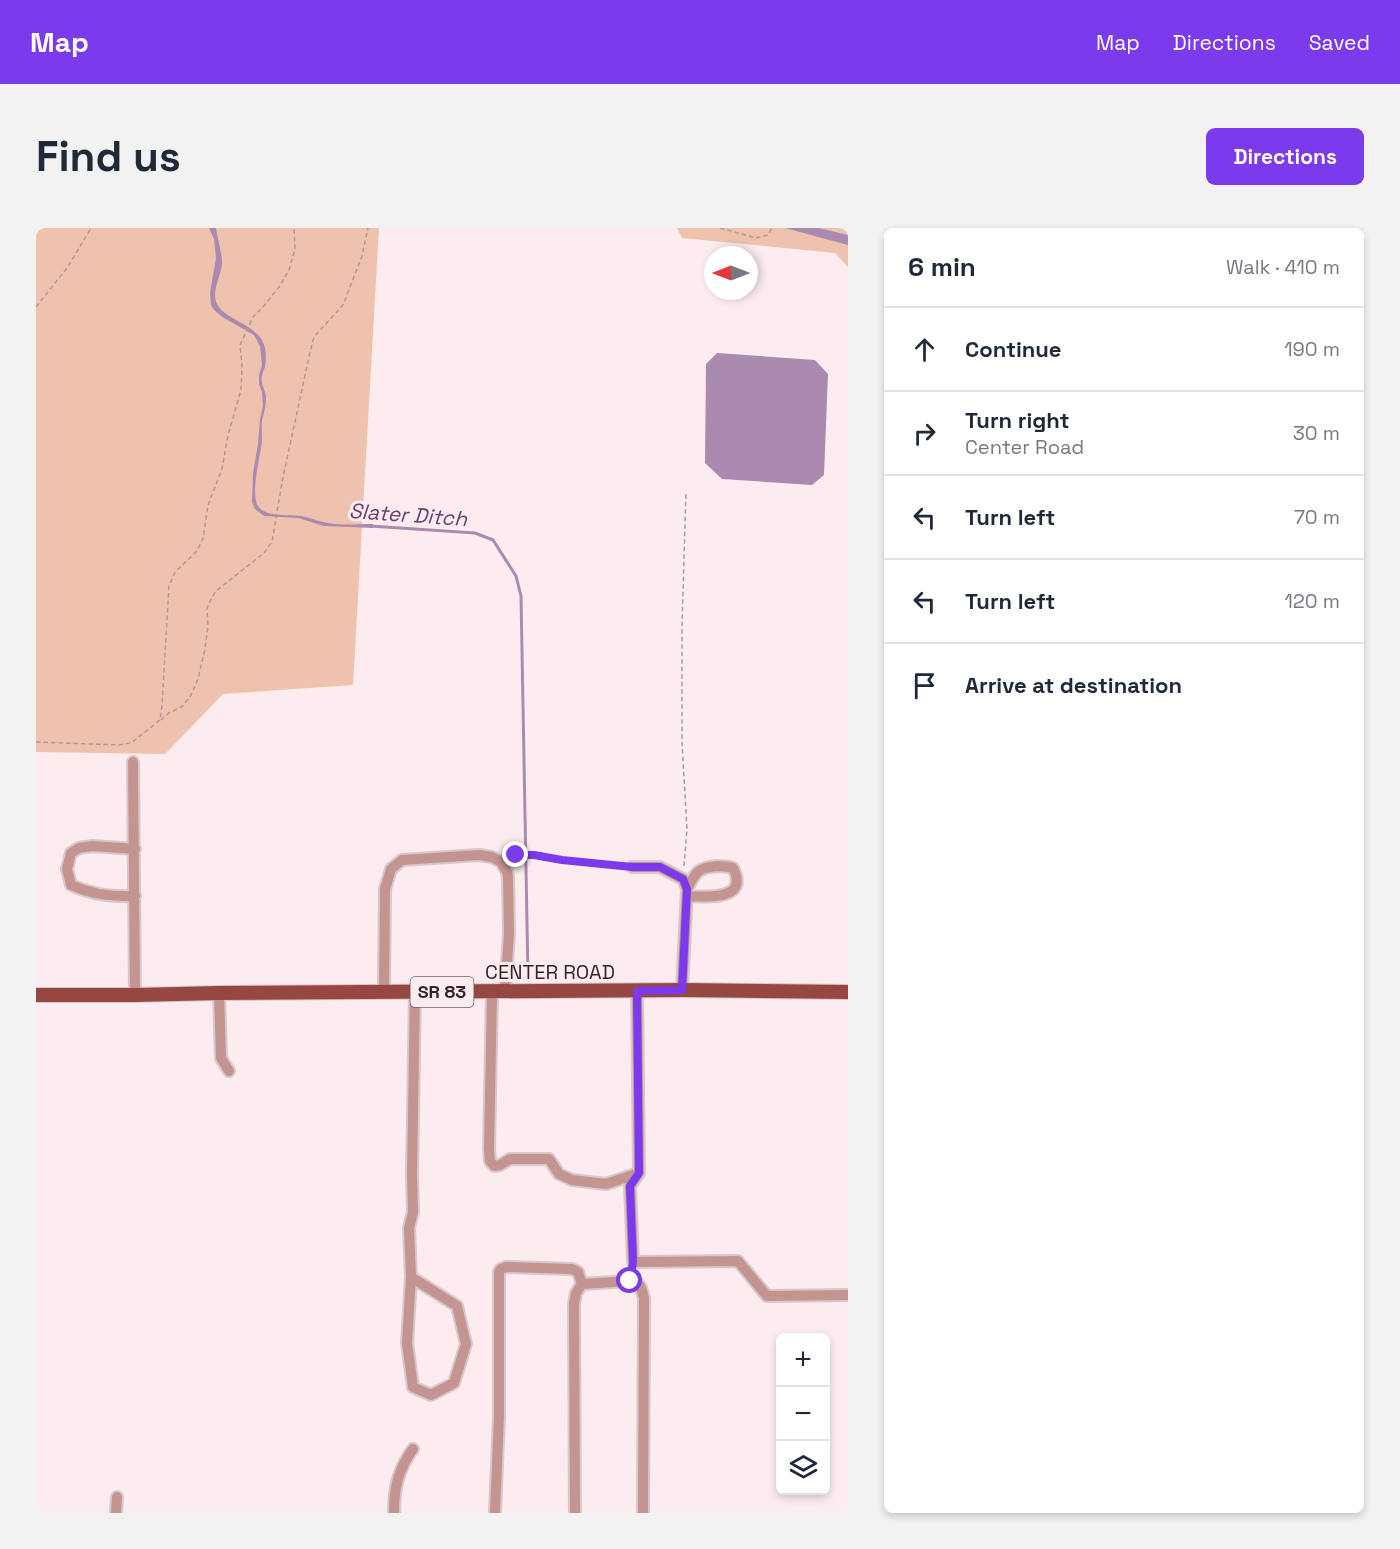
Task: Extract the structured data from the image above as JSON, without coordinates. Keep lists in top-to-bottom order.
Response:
{
  "streets": {
    "main road": ["CENTER ROAD", "SR 83"]
  },
  "water": ["Slater Ditch"],
  "north": "left",
  "page": {
    "header": "Map",
    "nav": ["Map", "Directions", "Saved"],
    "buttons": "Directions",
    "title": "Find us",
    "heading": ["6 min", "Walk · 410 m"],
    "list": [
      ["Continue", "190 m"],
      ["Turn right", "Center Road", "30 m"],
      ["Turn left", "70 m"],
      ["Turn left", "120 m"],
      "Arrive at destination"
    ],
    "map_buttons": ["+", "−"]
  }
}
